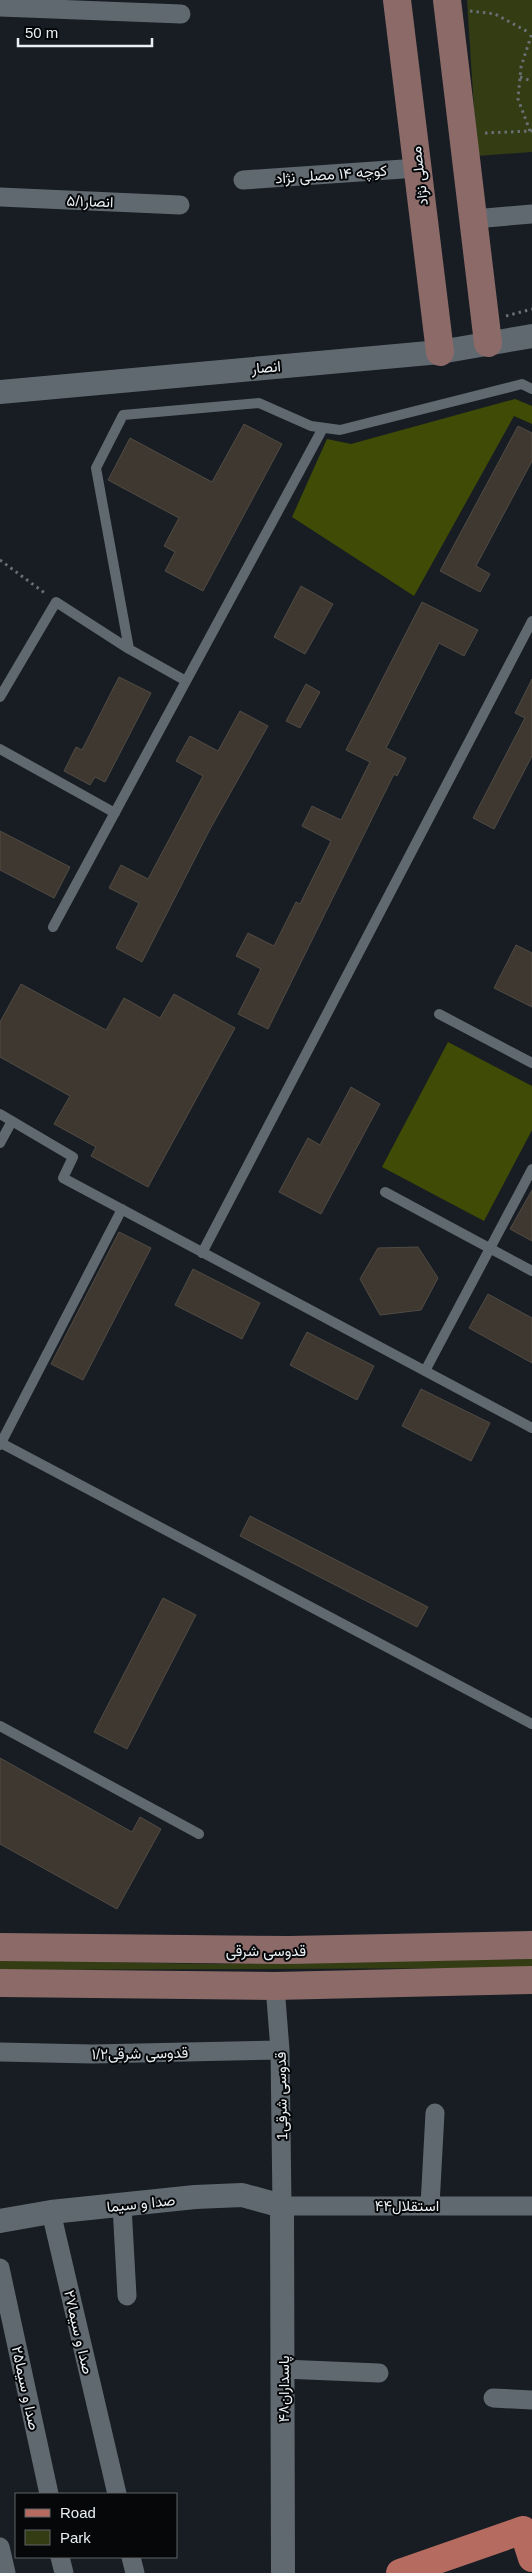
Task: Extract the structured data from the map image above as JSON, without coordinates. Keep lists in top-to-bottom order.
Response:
{
  "streets": {
    "main road": ["مصلی نژاد", "قدوسی شرقی"],
    "street": [
      "کوچه ۱۴ مصلی نژاد",
      "انصار۵/۱",
      "انصار",
      "قدوسی شرقی۱/۲",
      "1قدوسی شرقی",
      "صدا و سیما",
      "استقلال۴۴",
      "صدا و سیما۲۷",
      "صدا و سیما۲۵",
      "پاسداران۴۸"
    ]
  },
  "crossings": [
    ["کوچه ۱۴ مصلی نژاد", "مصلی نژاد"],
    ["مصلی نژاد", "انصار"],
    ["قدوسی شرقی۱/۲", "1قدوسی شرقی"],
    ["1قدوسی شرقی", "صدا و سیما"],
    ["1قدوسی شرقی", "استقلال۴۴"],
    ["1قدوسی شرقی", "پاسداران۴۸"],
    ["صدا و سیما", "استقلال۴۴"],
    ["صدا و سیما", "صدا و سیما۲۷"],
    ["صدا و سیما", "پاسداران۴۸"],
    ["استقلال۴۴", "پاسداران۴۸"]
  ],
  "legend": ["Road", "Park"],
  "scale_bar": "50 m"
}
